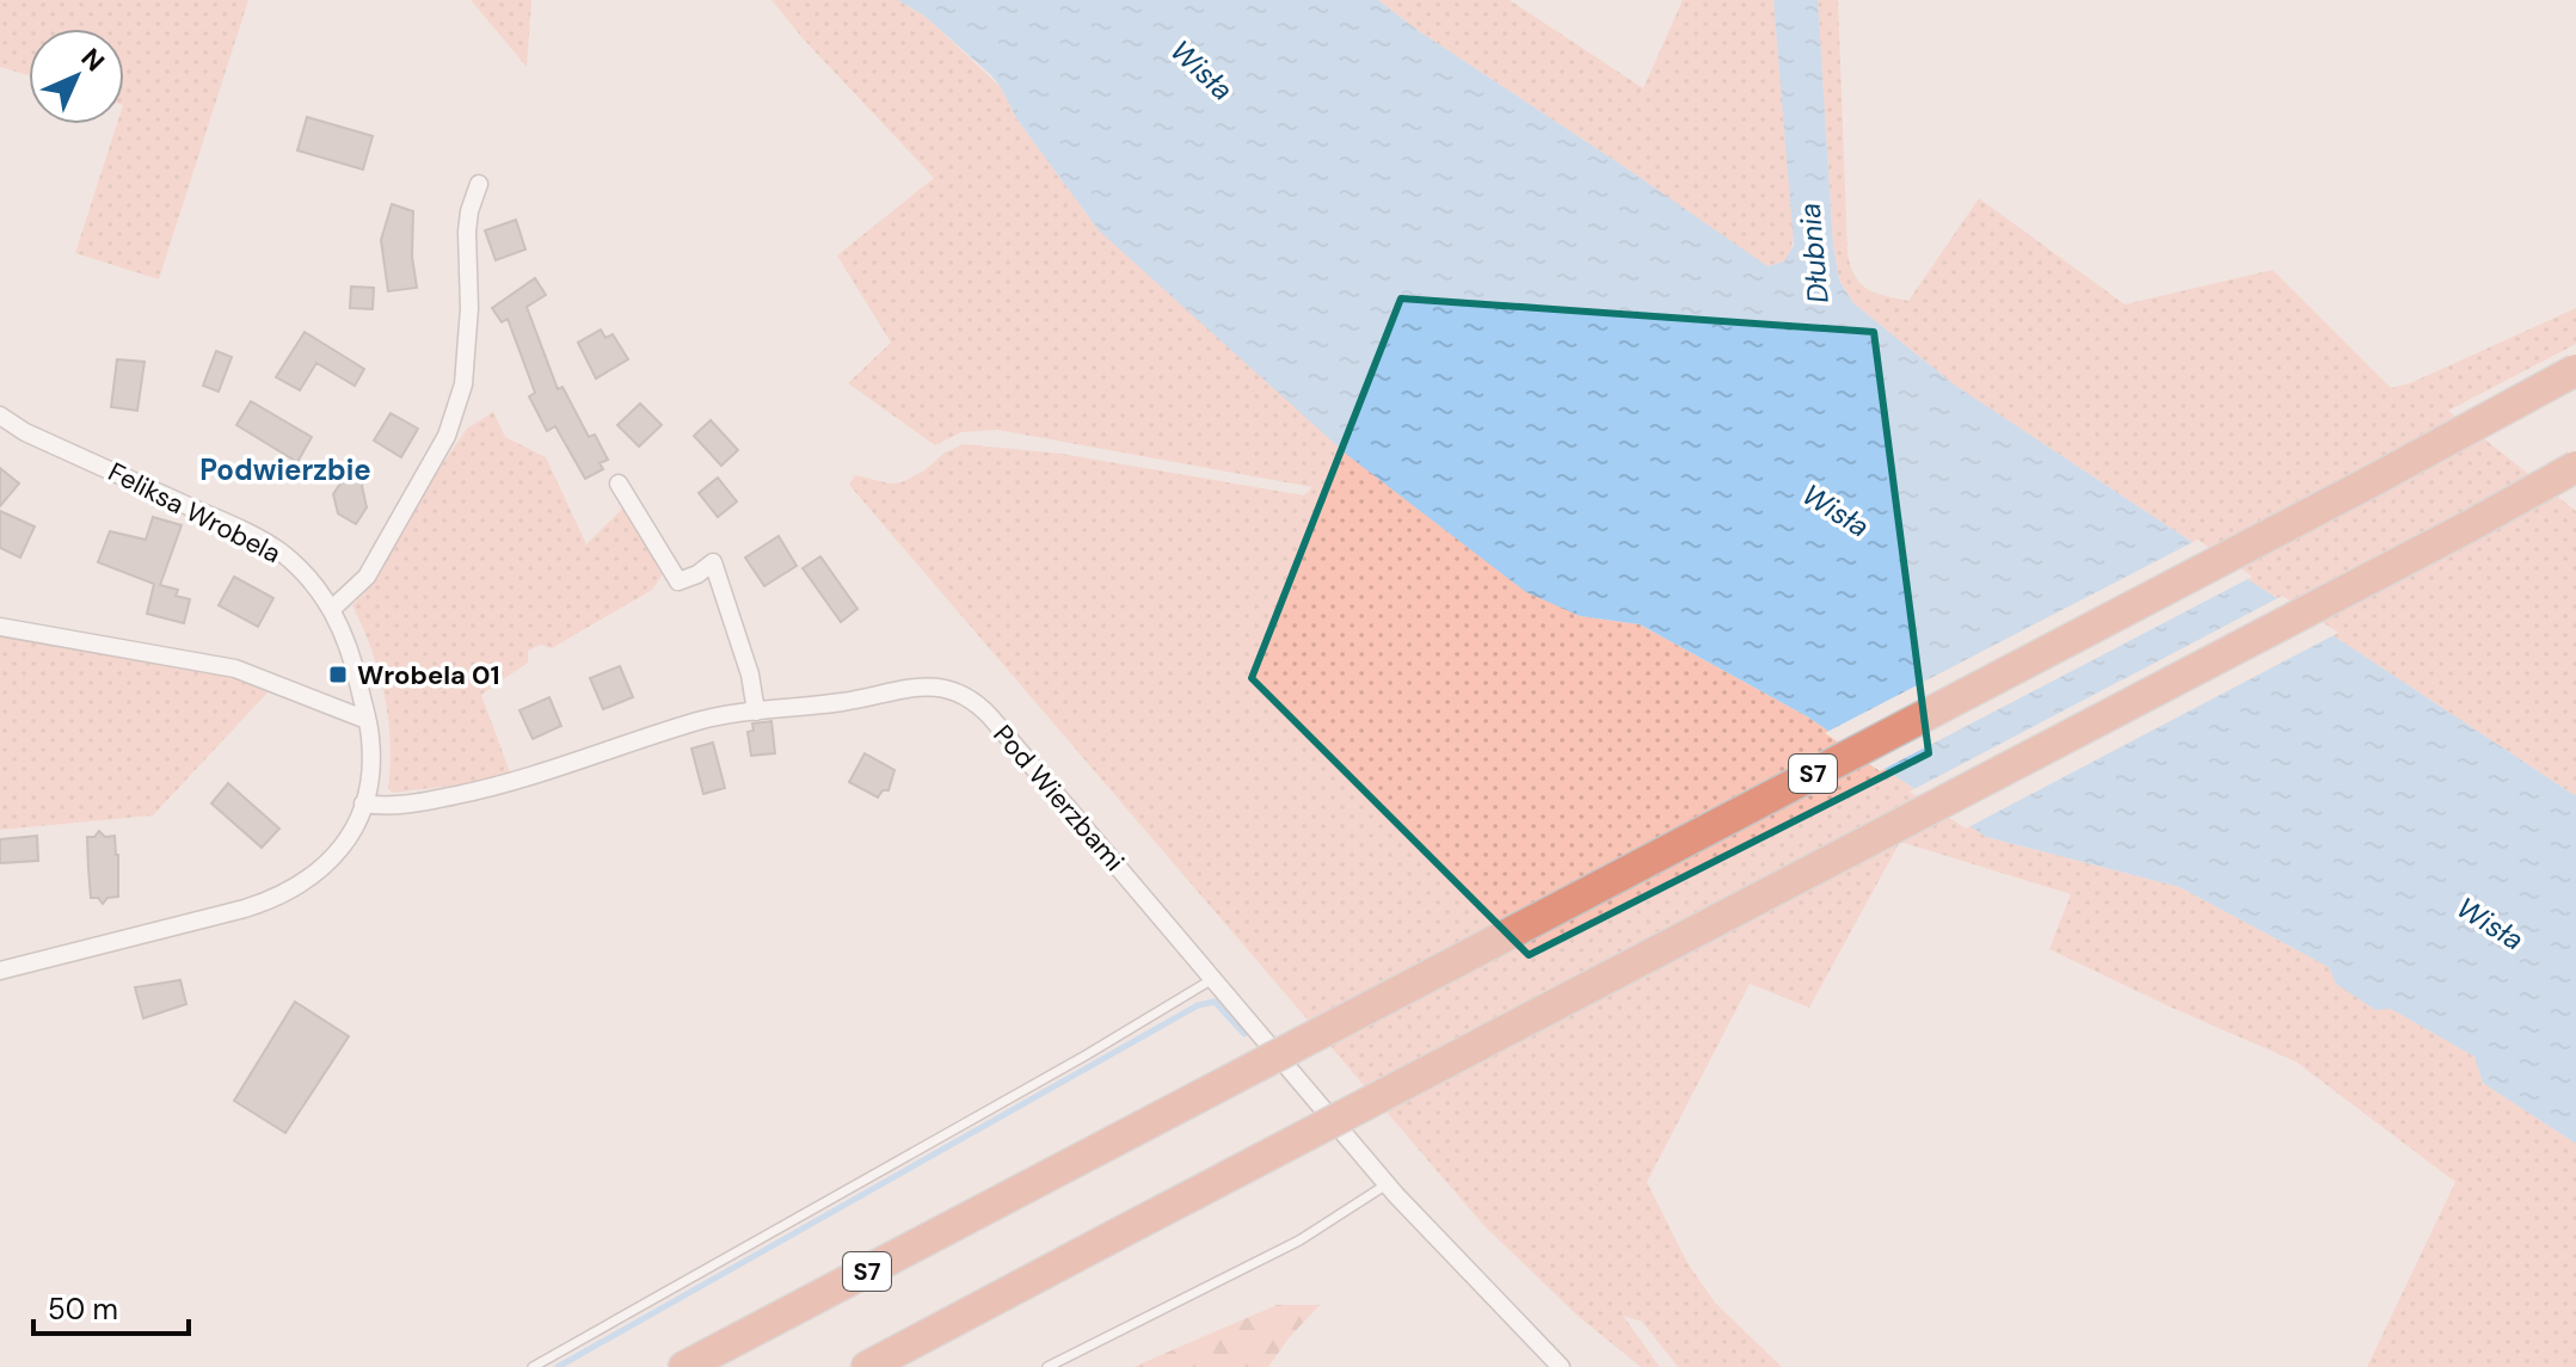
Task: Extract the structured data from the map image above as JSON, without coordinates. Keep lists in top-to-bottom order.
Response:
{
  "streets": {
    "highway": ["S7"],
    "street": ["Feliksa Wrobela", "Pod Wierzbami"]
  },
  "crossings": [
    ["Feliksa Wrobela", "Pod Wierzbami"]
  ],
  "districts": ["Podwierzbie"],
  "water": ["Wisła", "Dłubnia"],
  "places": {
    "transit": ["Wrobela 01"]
  },
  "scale_bar": "50 m",
  "north": "top right"
}
